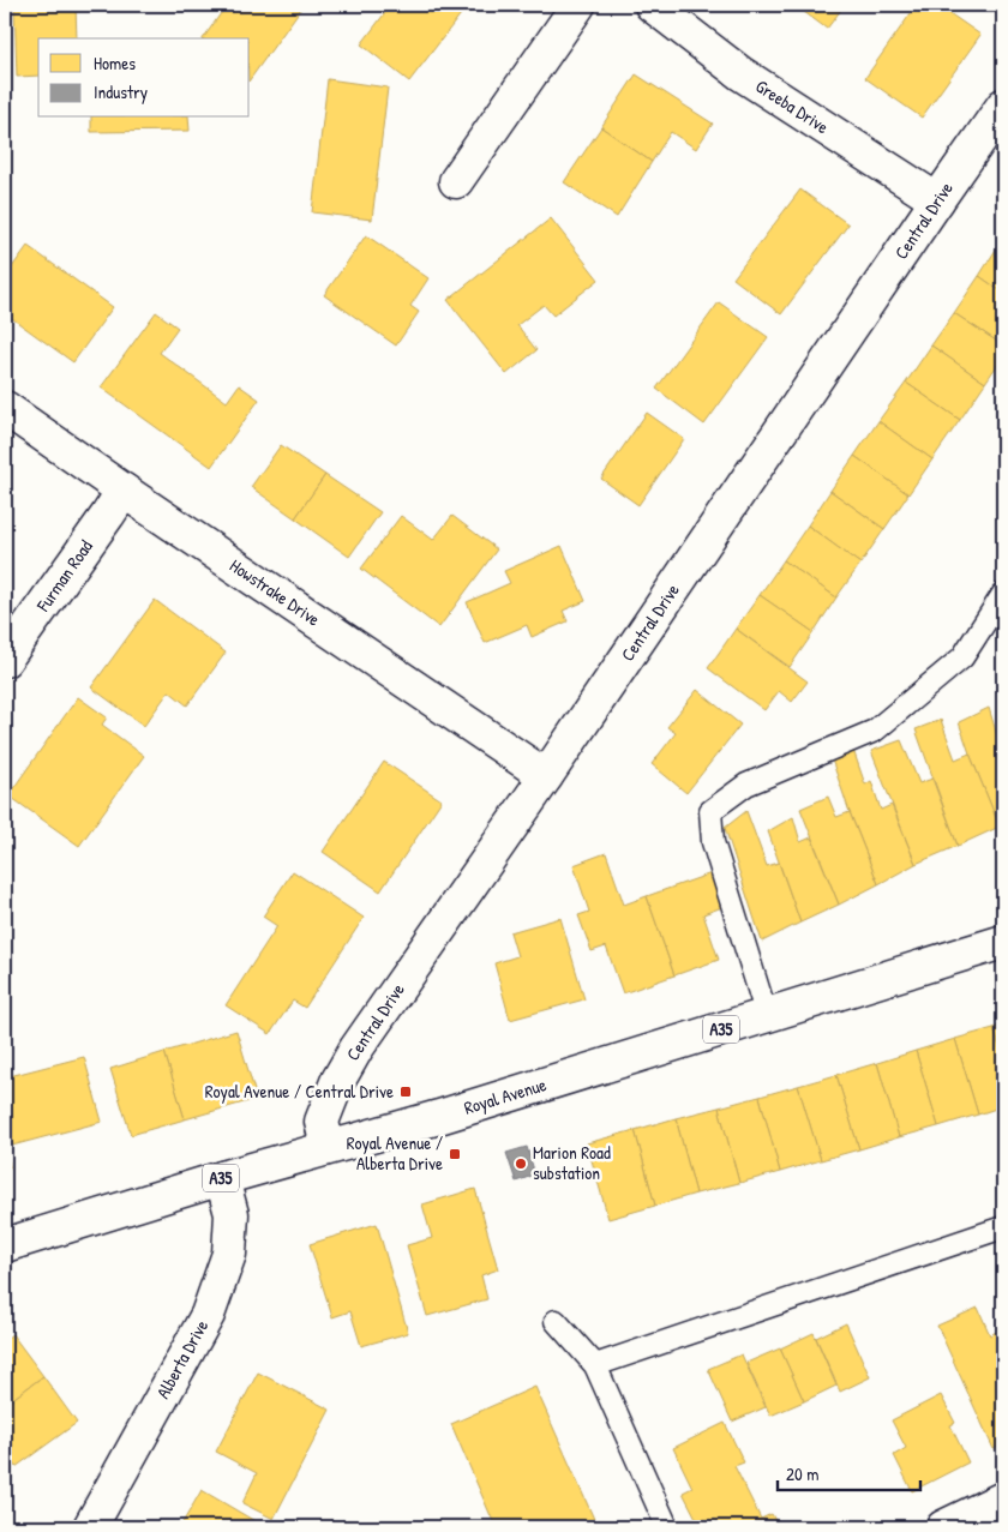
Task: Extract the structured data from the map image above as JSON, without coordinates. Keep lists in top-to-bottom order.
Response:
{
  "streets": {
    "street": [
      "Greeba Drive",
      "Central Drive",
      "Furman Road",
      "Howstrake Drive",
      "A35",
      "Royal Avenue",
      "Alberta Drive"
    ]
  },
  "crossings": [
    ["Greeba Drive", "Central Drive"],
    ["Central Drive", "Howstrake Drive"],
    ["Central Drive", "Royal Avenue"],
    ["Furman Road", "Howstrake Drive"],
    ["Royal Avenue", "Alberta Drive"]
  ],
  "places": {
    "transit": ["Royal Avenue / Central Drive", "Royal Avenue / Alberta Drive"],
    "other": ["Marion Road substation"]
  },
  "legend": ["Homes", "Industry"],
  "scale_bar": "20 m"
}
